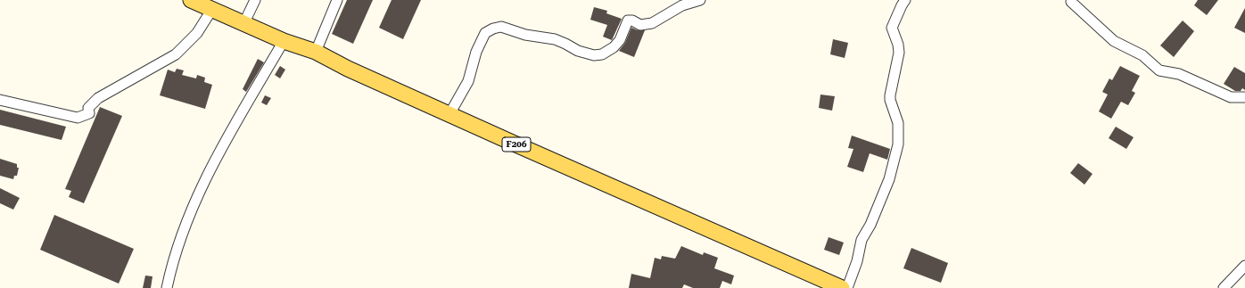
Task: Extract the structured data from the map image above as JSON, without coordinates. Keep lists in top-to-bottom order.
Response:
{
  "streets": {
    "main road": ["F206"]
  }
}
